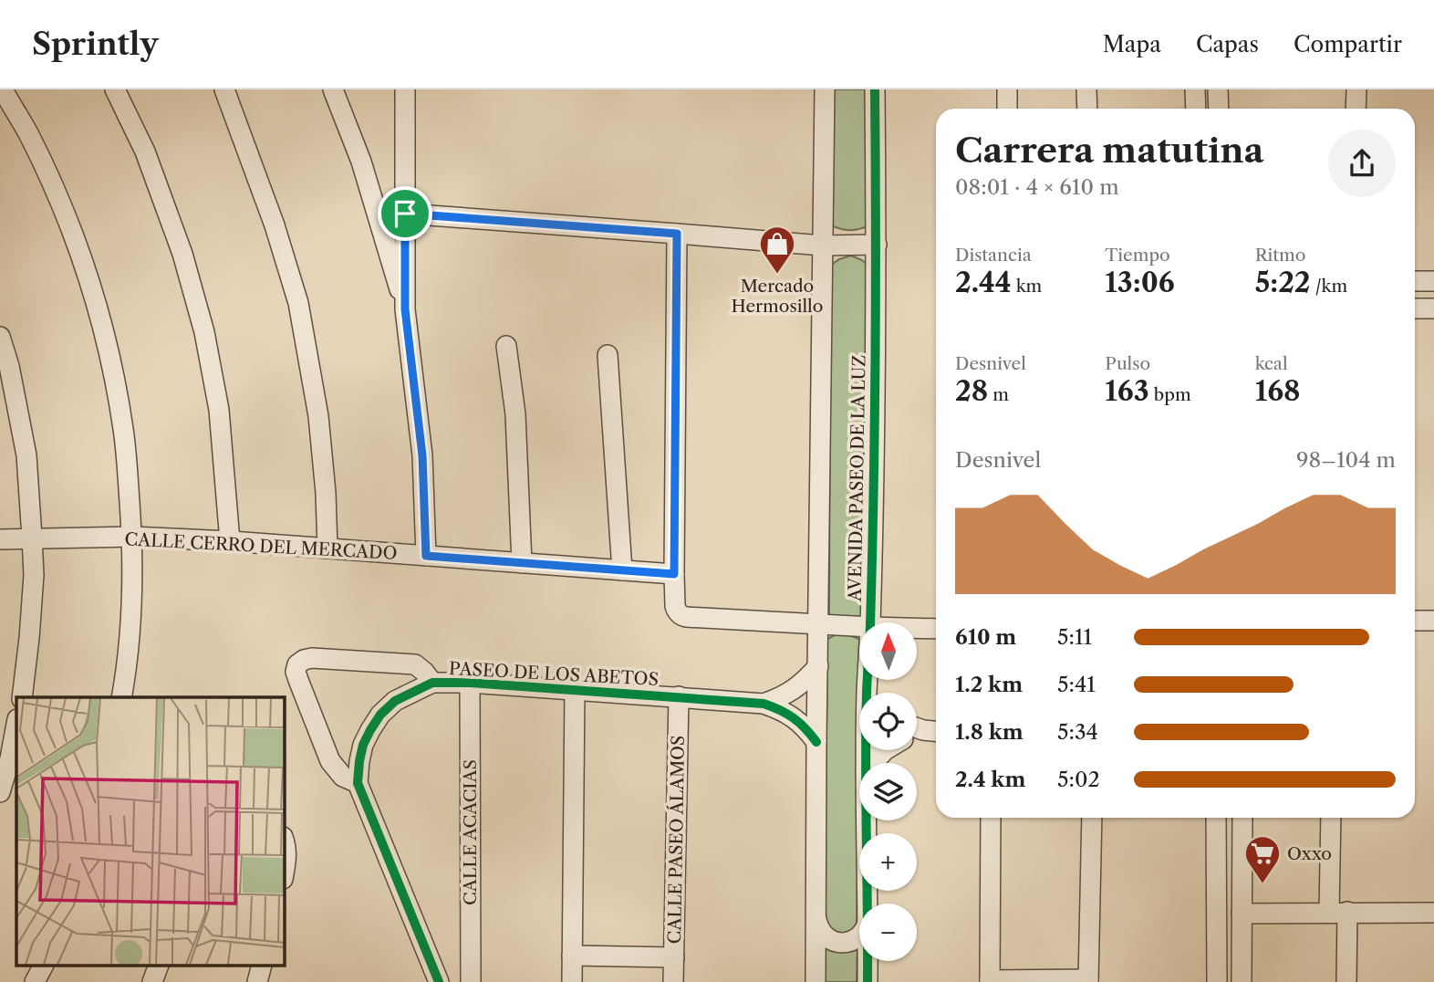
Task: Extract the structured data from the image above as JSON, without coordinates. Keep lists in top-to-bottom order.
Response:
{
  "streets": {
    "street": [
      "AVENIDA PASEO DE LA LUZ",
      "CALLE CERRO DEL MERCADO",
      "PASEO DE LOS ABETOS",
      "CALLE ACACIAS",
      "CALLE PASEO ÁLAMOS"
    ]
  },
  "crossings": [
    ["AVENIDA PASEO DE LA LUZ", "PASEO DE LOS ABETOS"],
    ["PASEO DE LOS ABETOS", "CALLE ACACIAS"],
    ["PASEO DE LOS ABETOS", "CALLE PASEO ÁLAMOS"]
  ],
  "places": {
    "shop": ["Mercado Hermosillo"],
    "supermarket": ["Oxxo"]
  },
  "north": "top",
  "page": {
    "header": "Sprintly",
    "nav": ["Mapa", "Capas", "Compartir"],
    "heading": ["Carrera matutina", "08:01 · 4 × 610 m"],
    "stats": [
      ["Distancia", "2.44 km"],
      ["Tiempo", "13:06"],
      ["Ritmo", "5:22 /km"],
      ["Desnivel", "28 m"],
      ["Pulso", "163 bpm"],
      ["kcal", "168"]
    ],
    "chart": ["Desnivel", "98–104 m"],
    "list": [
      {
        "name": "610 m",
        "note": "5:11"
      },
      {
        "name": "1.2 km",
        "note": "5:41"
      },
      {
        "name": "1.8 km",
        "note": "5:34"
      },
      {
        "name": "2.4 km",
        "note": "5:02"
      }
    ],
    "map_buttons": ["+", "−"]
  }
}
